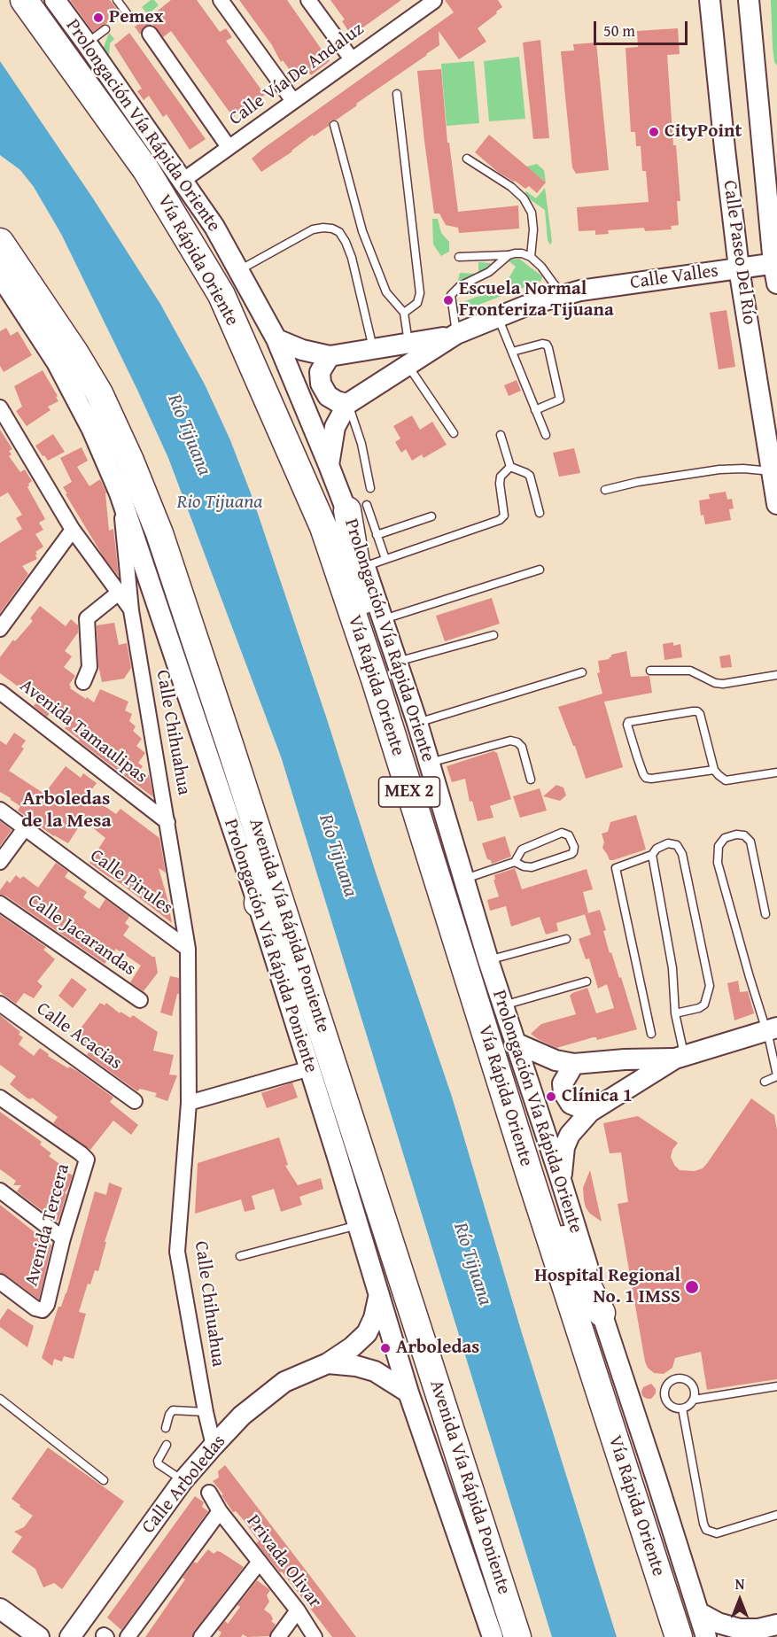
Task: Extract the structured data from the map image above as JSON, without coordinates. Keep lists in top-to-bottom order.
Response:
{
  "streets": {
    "highway": ["Vía Rápida Oriente", "MEX 2", "Avenida Vía Rápida Poniente"],
    "main road": [
      "Prolongación Vía Rápida Oriente",
      "Calle Paseo Del Río",
      "Calle Valles",
      "Prolongación Vía Rápida Poniente",
      "Calle Arboledas"
    ],
    "street": [
      "Calle Vía De Andaluz",
      "Avenida Tamaulipas",
      "Calle Chihuahua",
      "Calle Pirules",
      "Calle Jacarandas",
      "Calle Acacias",
      "Avenida Tercera",
      "Privada Olivar"
    ]
  },
  "crossings": [
    ["Calle Vía De Andaluz", "Prolongación Vía Rápida Oriente"],
    ["Prolongación Vía Rápida Oriente", "Calle Valles"],
    ["Calle Paseo Del Río", "Calle Valles"],
    ["Avenida Tamaulipas", "Calle Chihuahua"],
    ["Calle Chihuahua", "Calle Pirules"],
    ["Calle Chihuahua", "Calle Arboledas"],
    ["Prolongación Vía Rápida Poniente", "Calle Arboledas"]
  ],
  "districts": ["Arboledas de la Mesa"],
  "water": ["Río Tijuana", "Rio Tijuana"],
  "places": [
    "Pemex",
    "CityPoint",
    "Escuela Normal Fronteriza Tijuana",
    "Clínica 1",
    "Hospital Regional No. 1 IMSS",
    "Arboledas"
  ],
  "scale_bar": "50 m",
  "north": "top"
}
